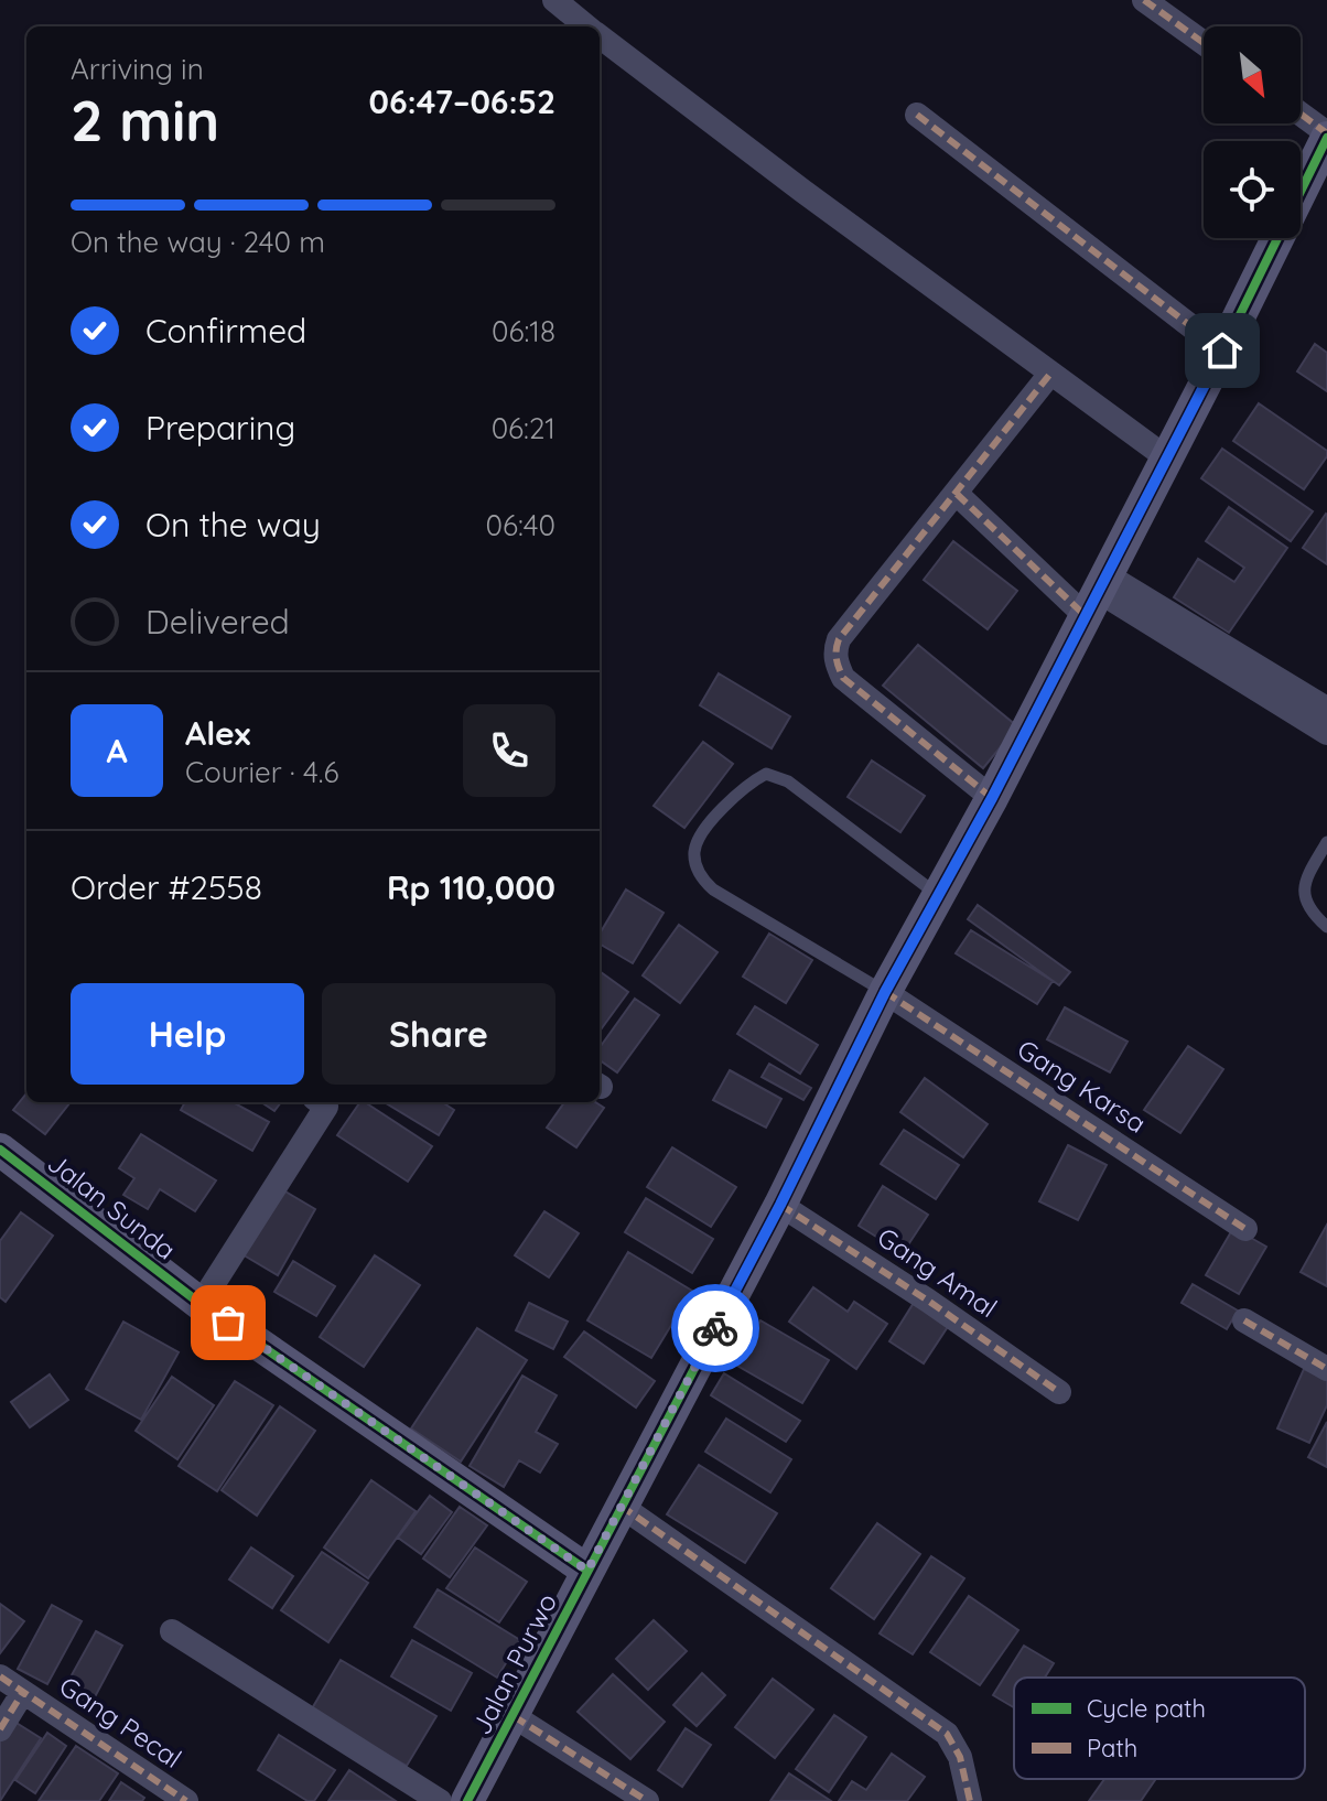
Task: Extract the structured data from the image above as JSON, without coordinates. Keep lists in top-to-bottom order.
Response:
{
  "streets": {
    "street": [
      "Gang Karsa",
      "Jalan Sunda",
      "Gang Amal",
      "Jalan Purwo",
      "Gang Pecal"
    ]
  },
  "crossings": [
    ["Gang Karsa", "Jalan Purwo"],
    ["Jalan Sunda", "Jalan Purwo"],
    ["Gang Amal", "Jalan Purwo"]
  ],
  "legend": ["Cycle path", "Path"],
  "north": "bottom right",
  "page": {
    "heading": ["2 min", "Arriving in", "06:47–06:52"],
    "panel": [
      "Alex",
      "Courier · 4.6",
      "Order #2558",
      "Rp 110,000"
    ],
    "bar": "On the way · 240 m",
    "list": [
      ["Confirmed", "06:18"],
      ["Preparing", "06:21"],
      ["On the way", "06:40"],
      "Delivered"
    ],
    "round": "A",
    "buttons": ["Help", "Share"]
  }
}
